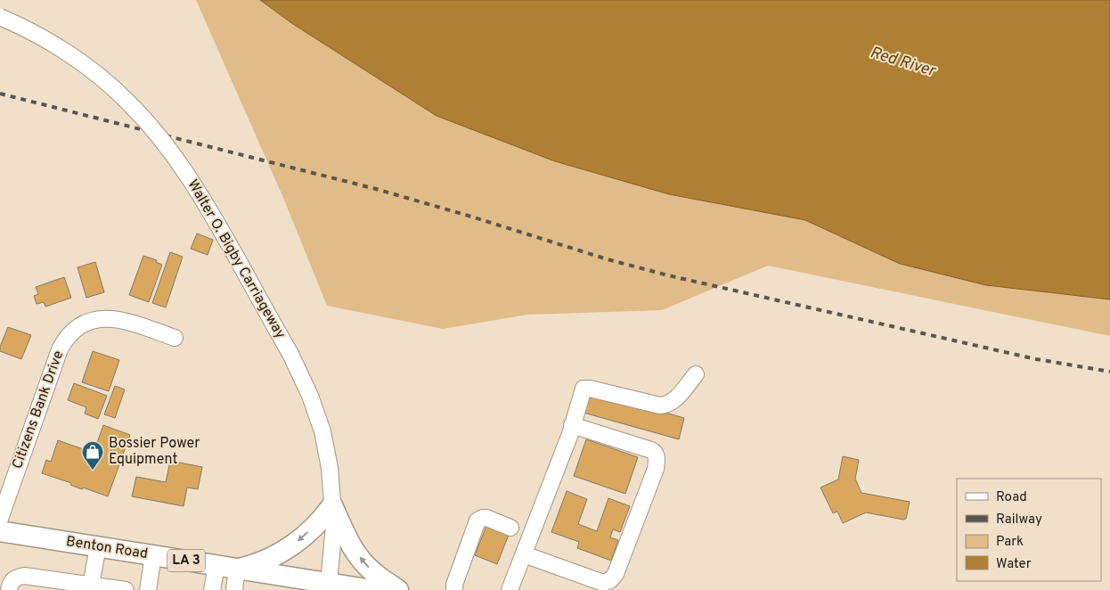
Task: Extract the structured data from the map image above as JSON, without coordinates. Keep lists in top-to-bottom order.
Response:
{
  "streets": {
    "main road": ["Benton Road", "LA 3"],
    "street": ["Walter O. Bigby Carriageway", "Citizens Bank Drive"]
  },
  "crossings": [
    ["Walter O. Bigby Carriageway", "Benton Road"]
  ],
  "water": ["Red River"],
  "places": {
    "shop": ["Bossier Power Equipment"]
  },
  "legend": [
    "Road",
    "Railway",
    "Park",
    "Water"
  ]
}
